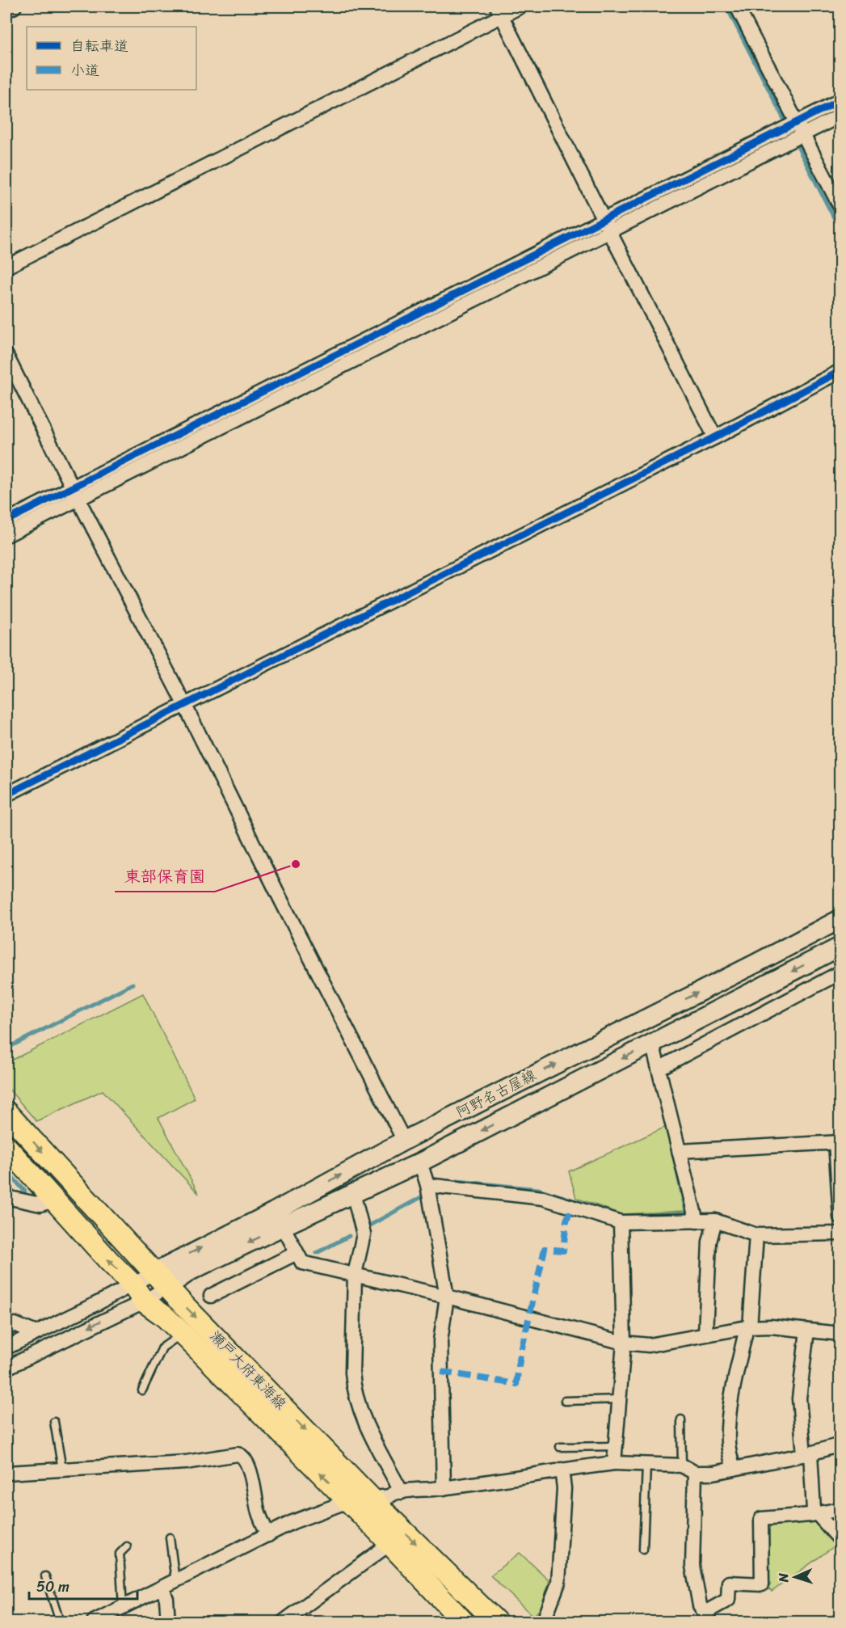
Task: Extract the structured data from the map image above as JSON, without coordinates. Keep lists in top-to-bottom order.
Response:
{
  "streets": {
    "main road": ["阿野名古屋線", "瀬戸大府東海線"]
  },
  "crossings": [
    ["阿野名古屋線", "瀬戸大府東海線"]
  ],
  "places": ["東部保育園"],
  "legend": ["自転車道", "小道"],
  "scale_bar": "50 m",
  "north": "left"
}
